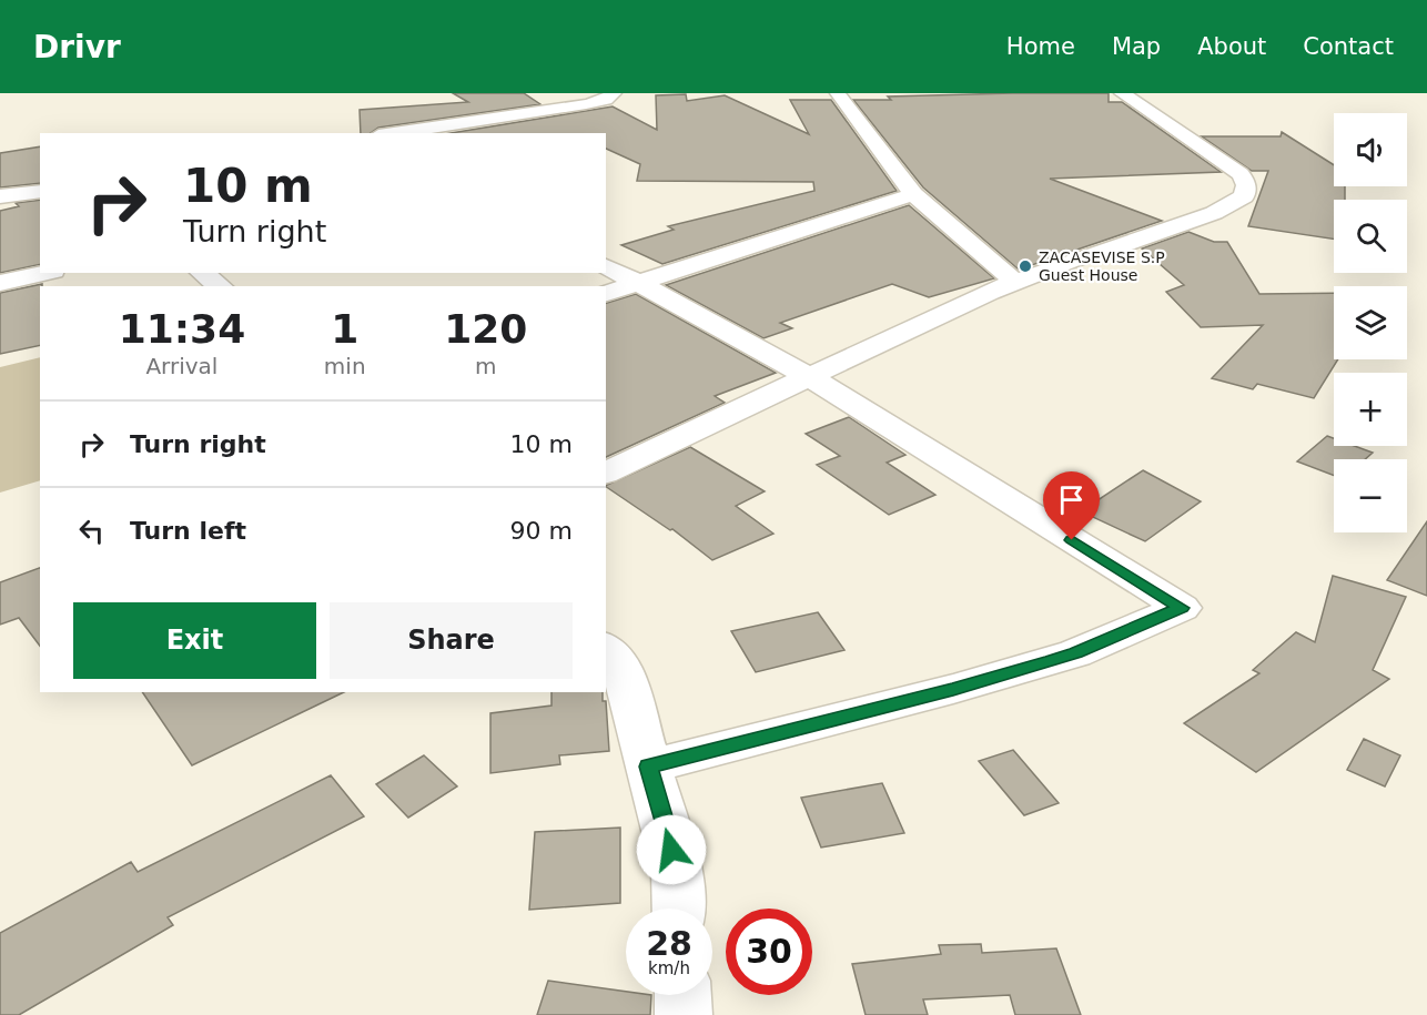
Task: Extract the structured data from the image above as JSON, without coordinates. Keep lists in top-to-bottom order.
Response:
{
  "places": ["ZACASEVISE S.P Guest House"],
  "page": {
    "header": "Drivr",
    "nav": [
      "Home",
      "Map",
      "About",
      "Contact"
    ],
    "map_buttons": ["+", "−"],
    "turn": ["10 m", "Turn right"],
    "eta": [
      "11:34",
      "Arrival",
      "1",
      "min",
      "120",
      "m"
    ],
    "list": [
      {
        "name": "Turn right",
        "value": "10 m"
      },
      {
        "name": "Turn left",
        "value": "90 m"
      }
    ],
    "buttons": ["Exit", "Share"],
    "speed": "28 km/h",
    "limit": "30"
  }
}
